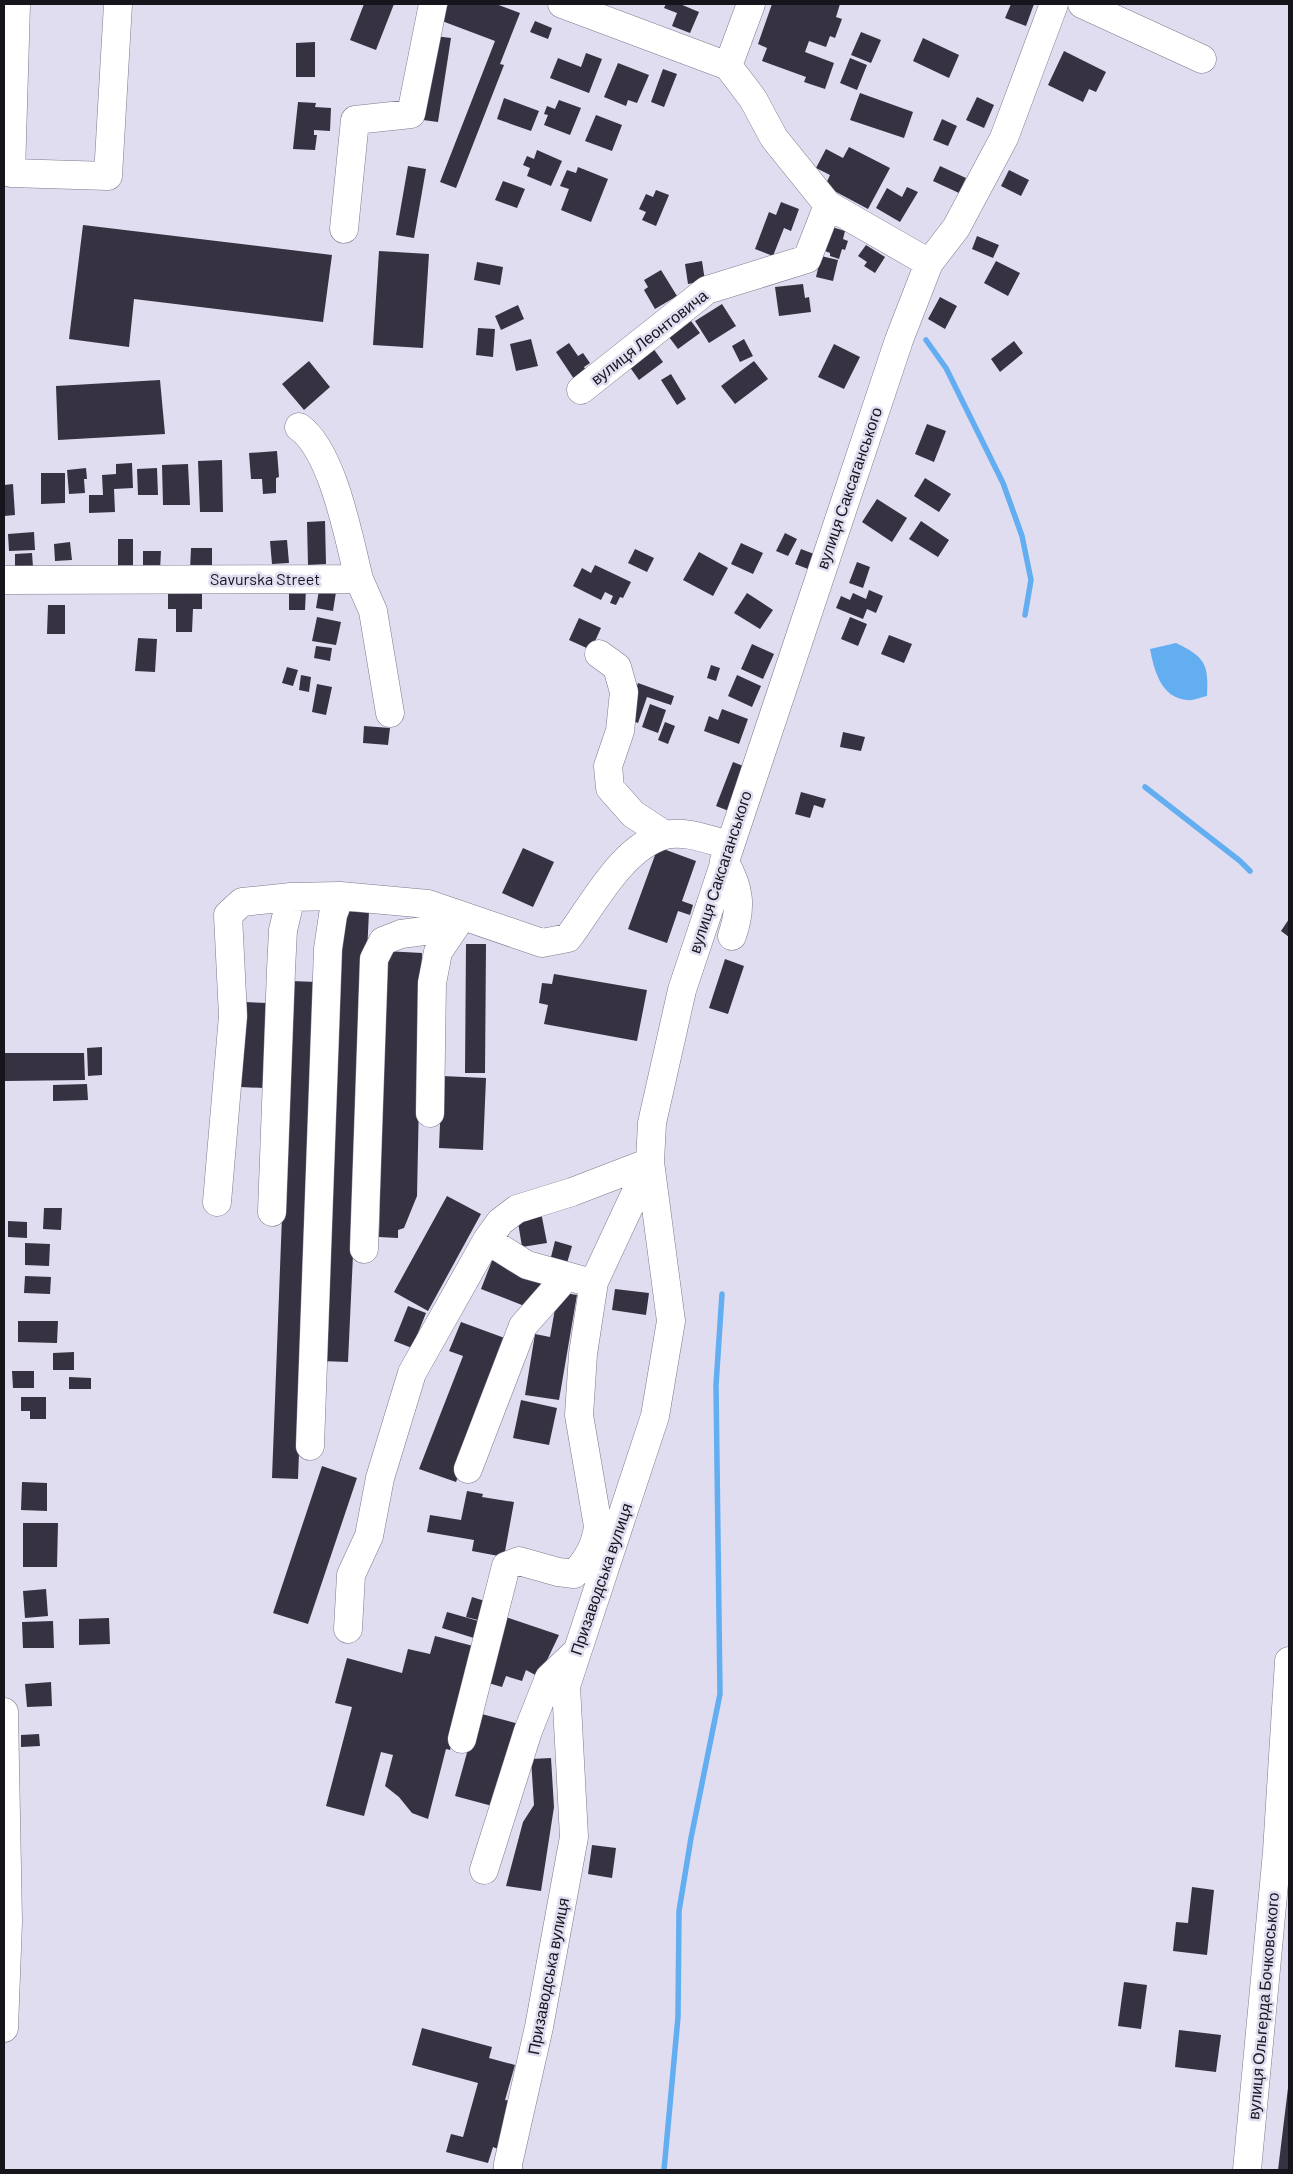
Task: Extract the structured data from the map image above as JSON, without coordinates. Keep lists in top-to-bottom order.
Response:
{
  "streets": {
    "street": [
      "вулиця Леонтовича",
      "вулиця Саксаганського",
      "Savurska Street",
      "Призаводська вулиця",
      "вулиця Ольгерда Бочковського"
    ]
  },
  "crossings": [
    ["вулиця Саксаганського", "Призаводська вулиця"]
  ]
}
